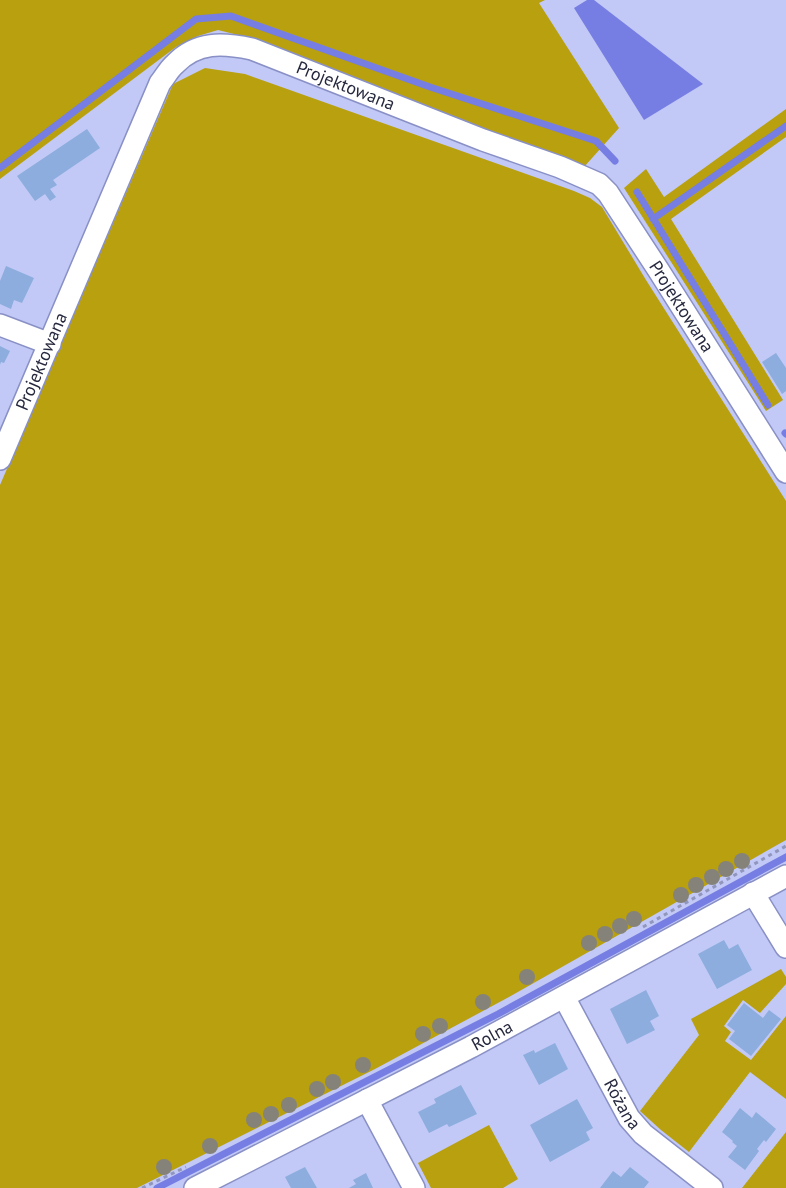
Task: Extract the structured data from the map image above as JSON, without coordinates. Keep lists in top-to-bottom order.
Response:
{
  "streets": {
    "street": ["Projektowana", "Rolna", "Różana"]
  },
  "crossings": [
    ["Rolna", "Różana"]
  ]
}
